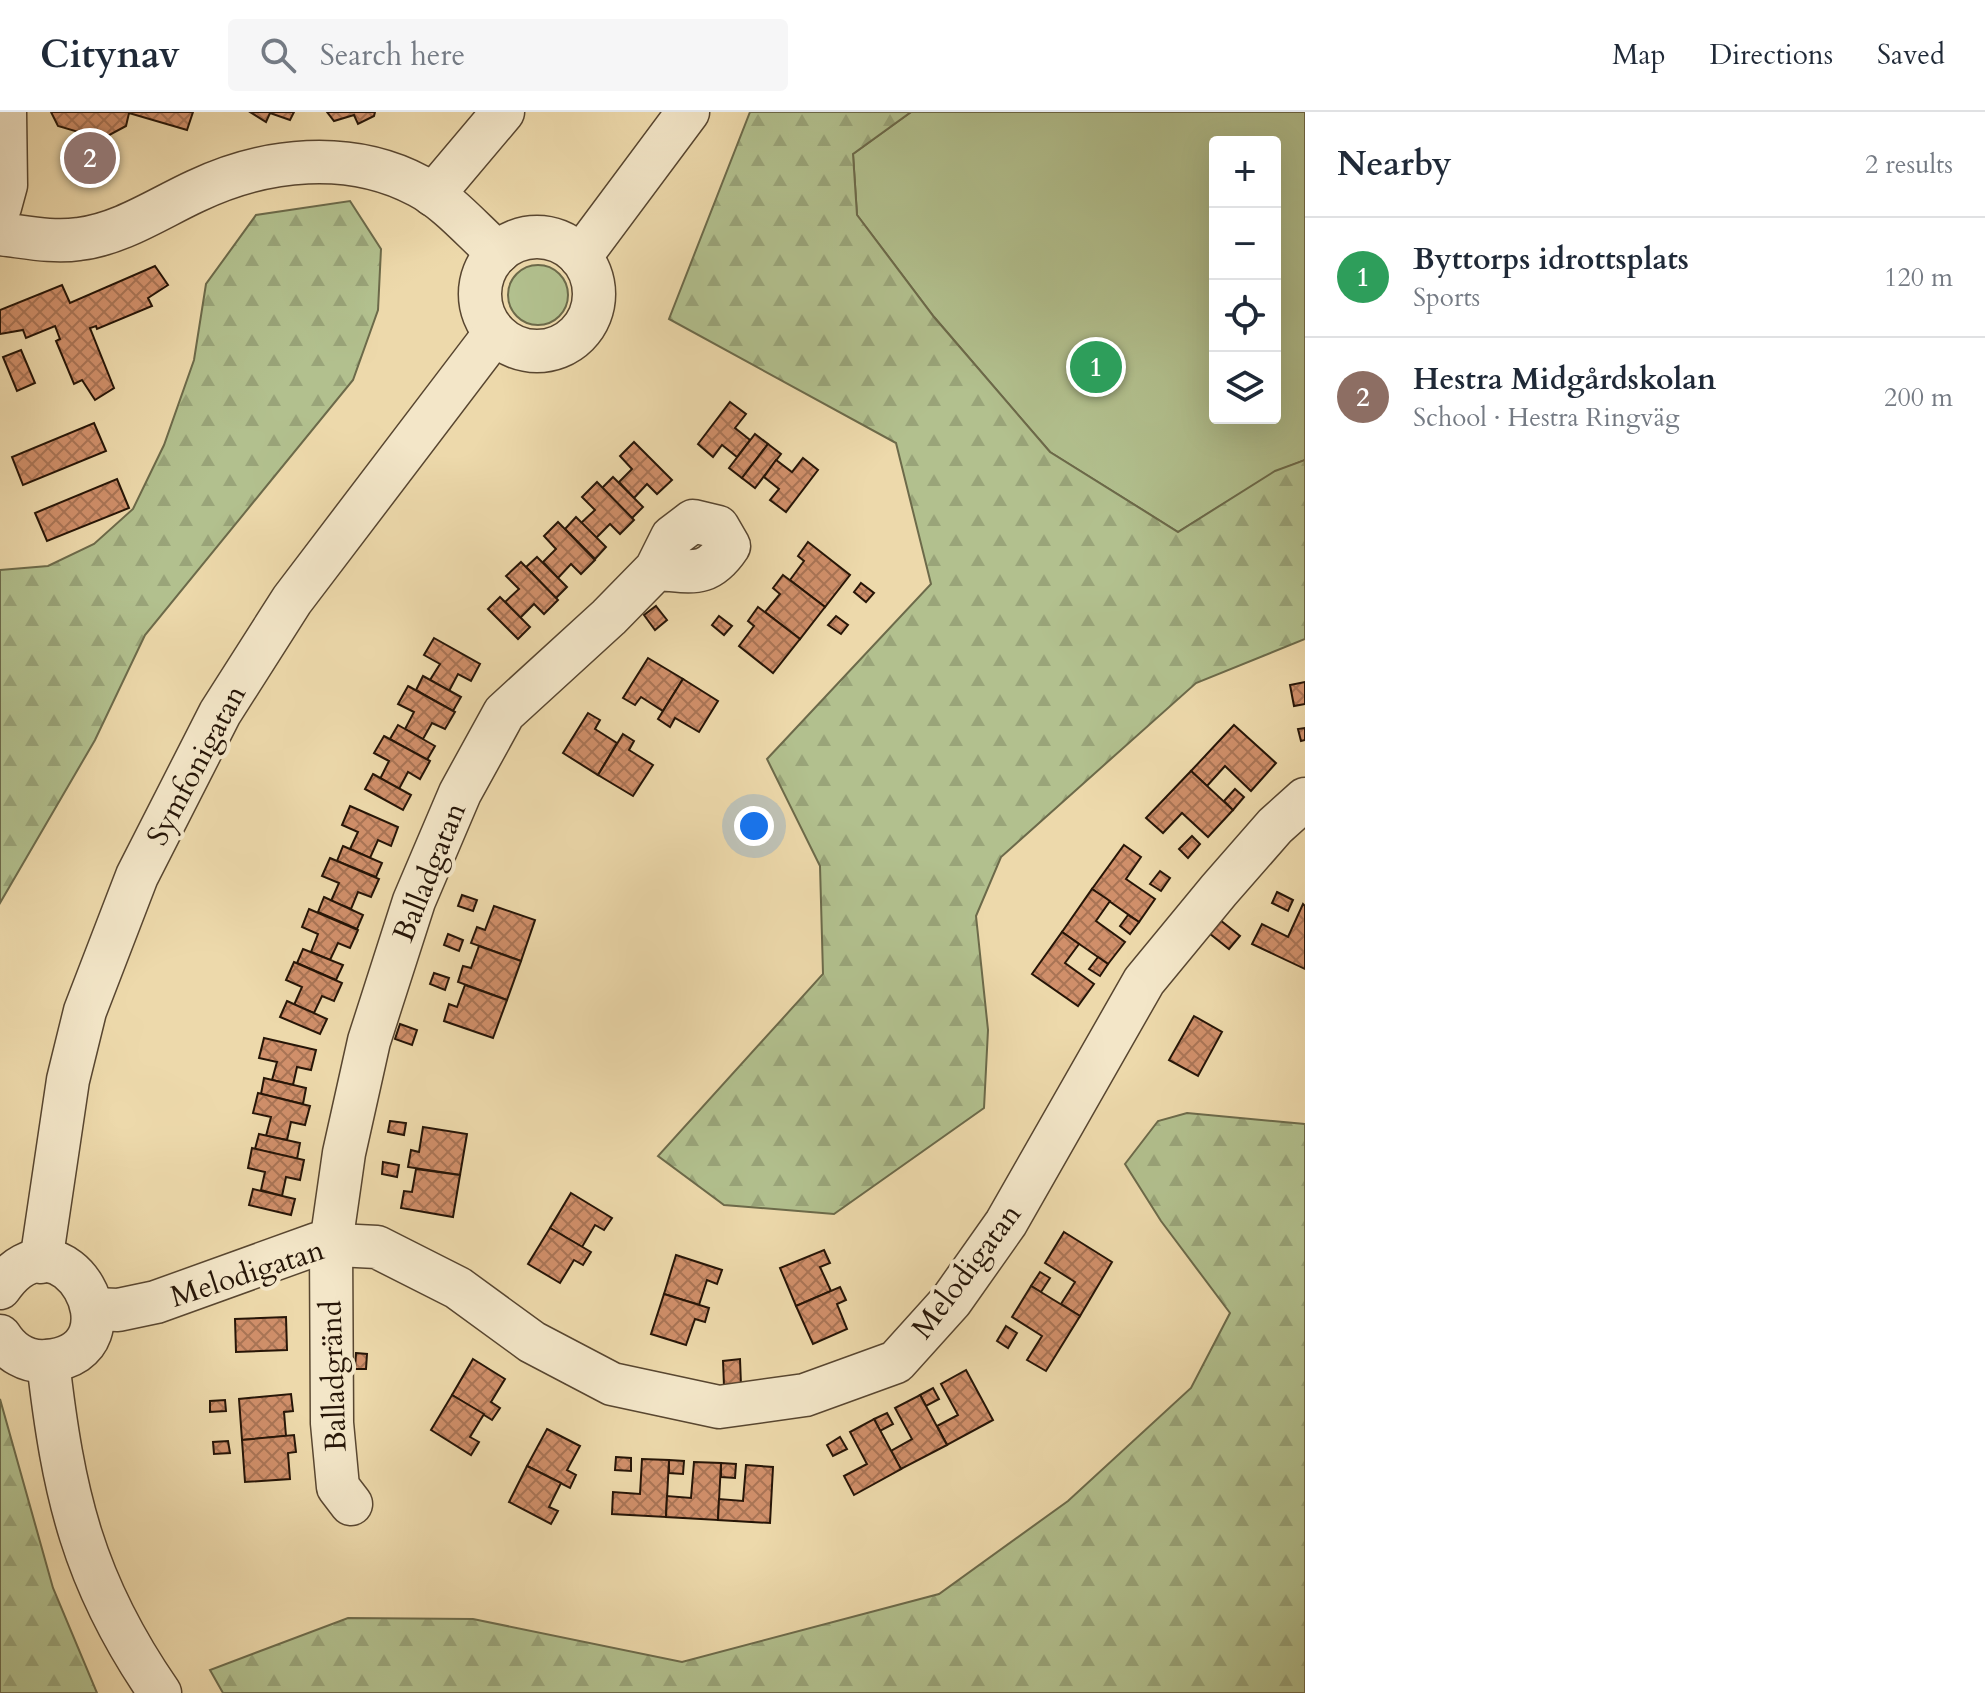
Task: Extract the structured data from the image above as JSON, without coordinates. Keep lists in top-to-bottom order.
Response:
{
  "streets": {
    "street": [
      "Symfonigatan",
      "Balladgatan",
      "Melodigatan",
      "Balladgränd"
    ]
  },
  "crossings": [
    ["Balladgatan", "Melodigatan"],
    ["Balladgatan", "Balladgränd"],
    ["Melodigatan", "Balladgränd"]
  ],
  "page": {
    "header": "Citynav",
    "search": "Search here",
    "nav": ["Map", "Directions", "Saved"],
    "heading": ["Nearby", "2 results"],
    "pins": ["2", "1"],
    "map_buttons": ["+", "−"],
    "list": [
      {
        "mark": "1",
        "name": "Byttorps idrottsplats",
        "note": "Sports",
        "value": "120 m"
      },
      {
        "mark": "2",
        "name": "Hestra Midgårdskolan",
        "note": "School · Hestra Ringväg",
        "value": "200 m"
      }
    ]
  }
}
